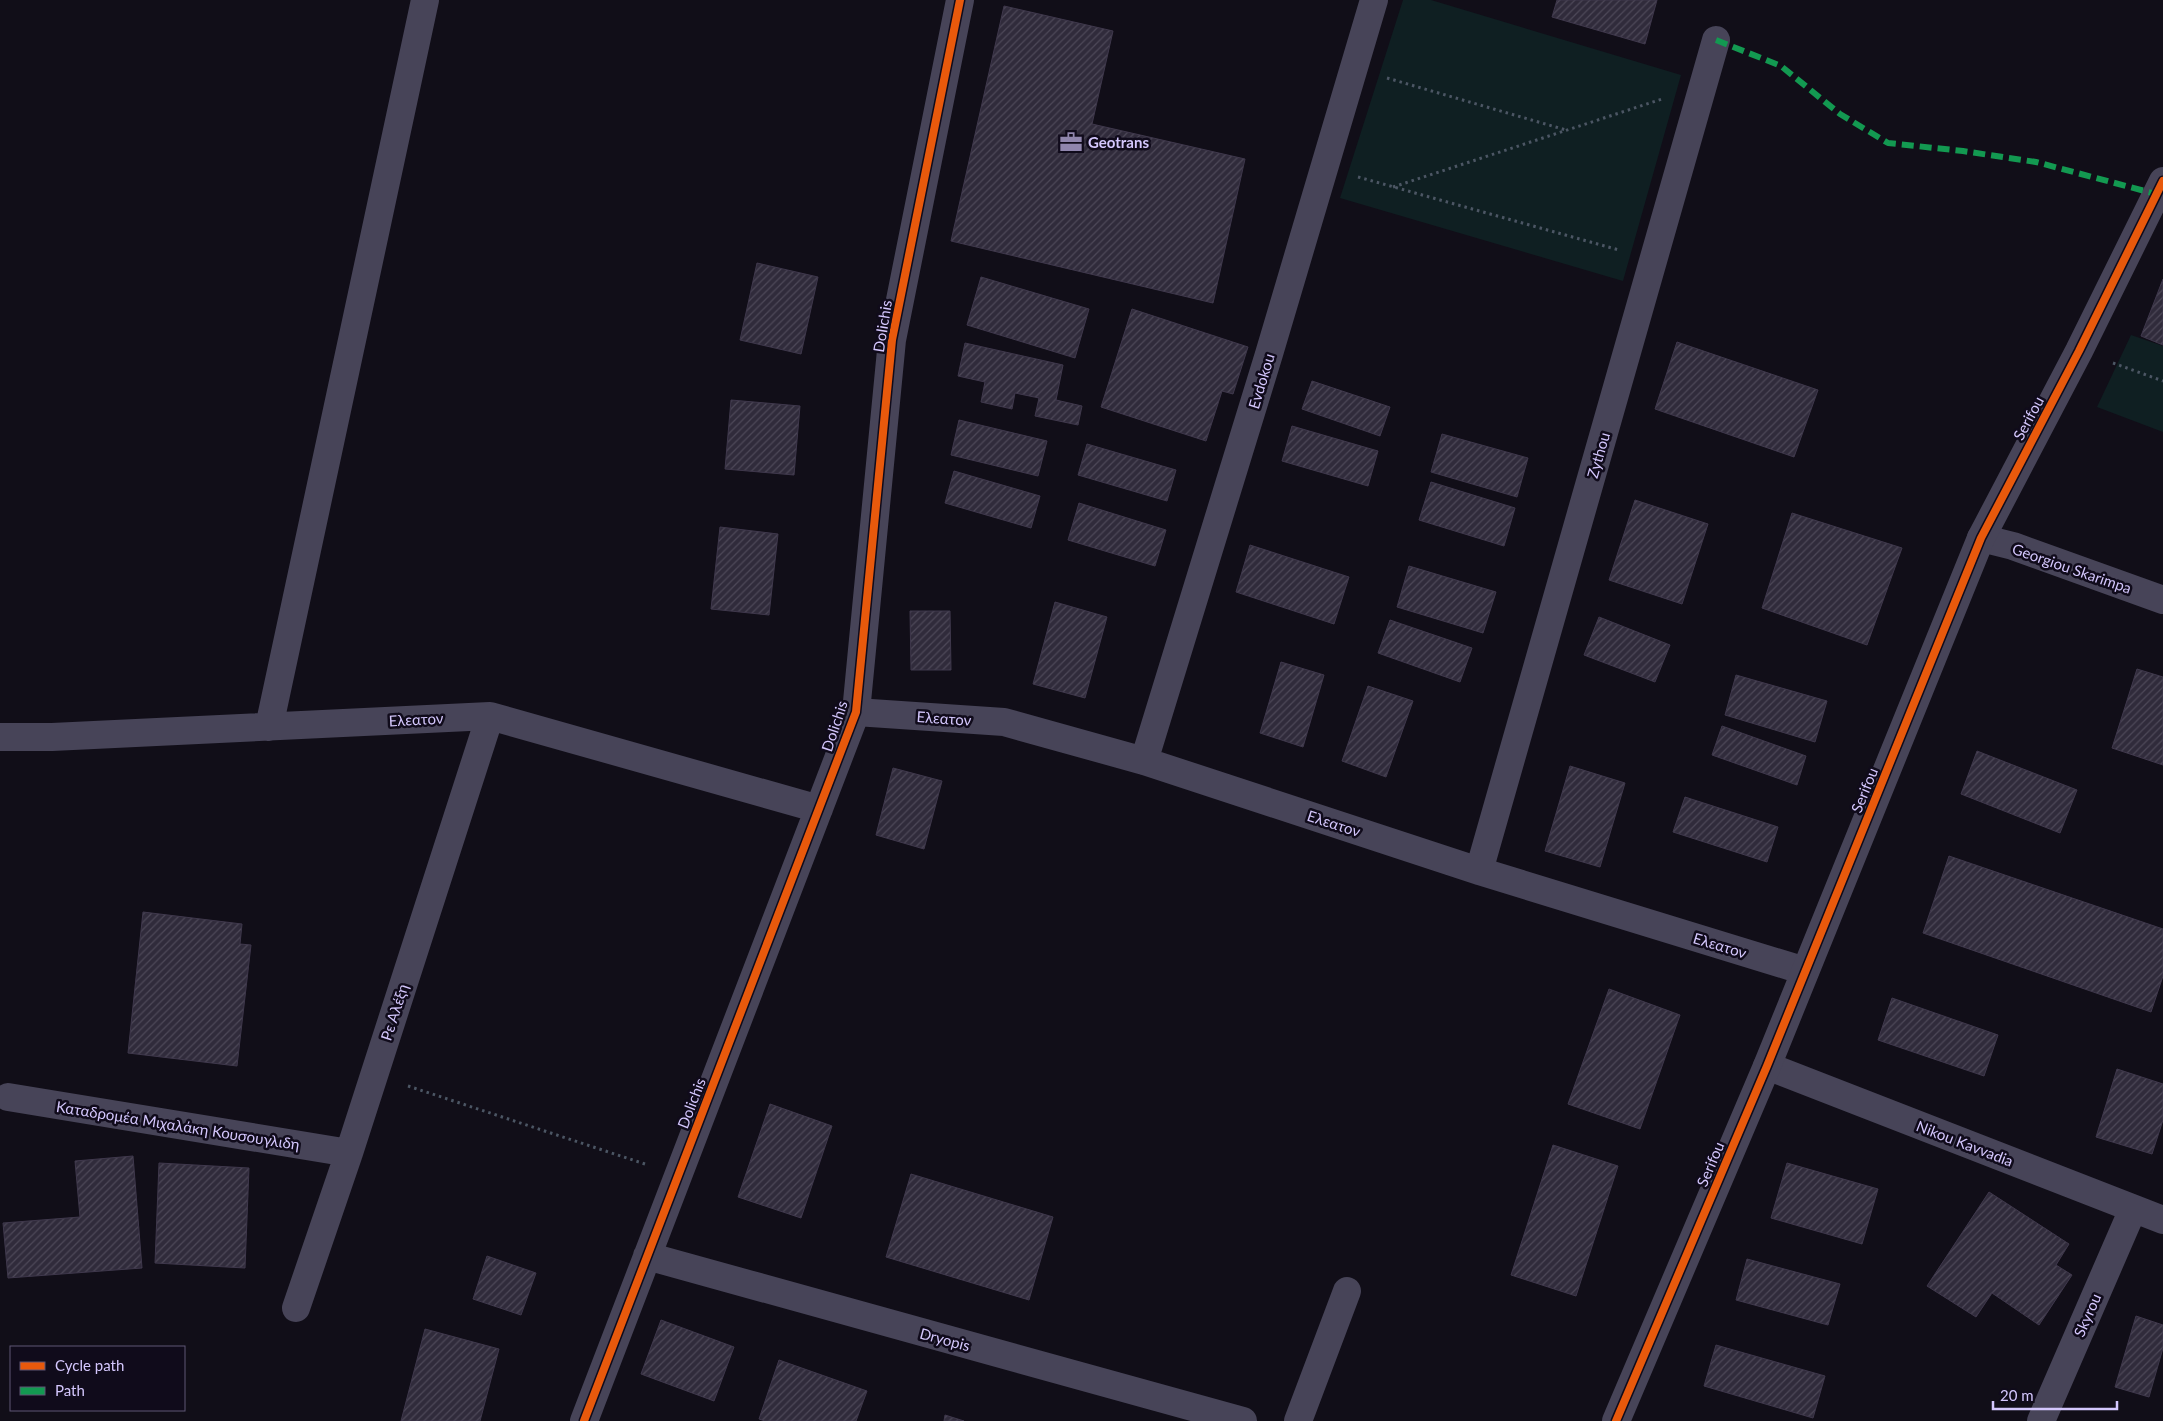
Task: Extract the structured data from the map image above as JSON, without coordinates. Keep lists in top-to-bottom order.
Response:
{
  "streets": {
    "street": [
      "Dolichis",
      "Evdokou",
      "Serifou",
      "Zythou",
      "Georgiou Skarimpa",
      "Ελεατον",
      "Ρε Αλέξη",
      "Καταδρομέα Μιχαλάκη Κουσουγλιδη",
      "Nikou Kavvadia",
      "Skyrou",
      "Dryopis"
    ]
  },
  "crossings": [
    ["Dolichis", "Ελεατον"],
    ["Dolichis", "Dryopis"],
    ["Evdokou", "Ελεατον"],
    ["Serifou", "Georgiou Skarimpa"],
    ["Serifou", "Ελεατον"],
    ["Serifou", "Nikou Kavvadia"],
    ["Zythou", "Ελεατον"],
    ["Ελεατον", "Ρε Αλέξη"],
    ["Ρε Αλέξη", "Καταδρομέα Μιχαλάκη Κουσουγλιδη"],
    ["Nikou Kavvadia", "Skyrou"]
  ],
  "places": {
    "office": ["Geotrans"]
  },
  "legend": ["Cycle path", "Path"],
  "scale_bar": "20 m"
}
